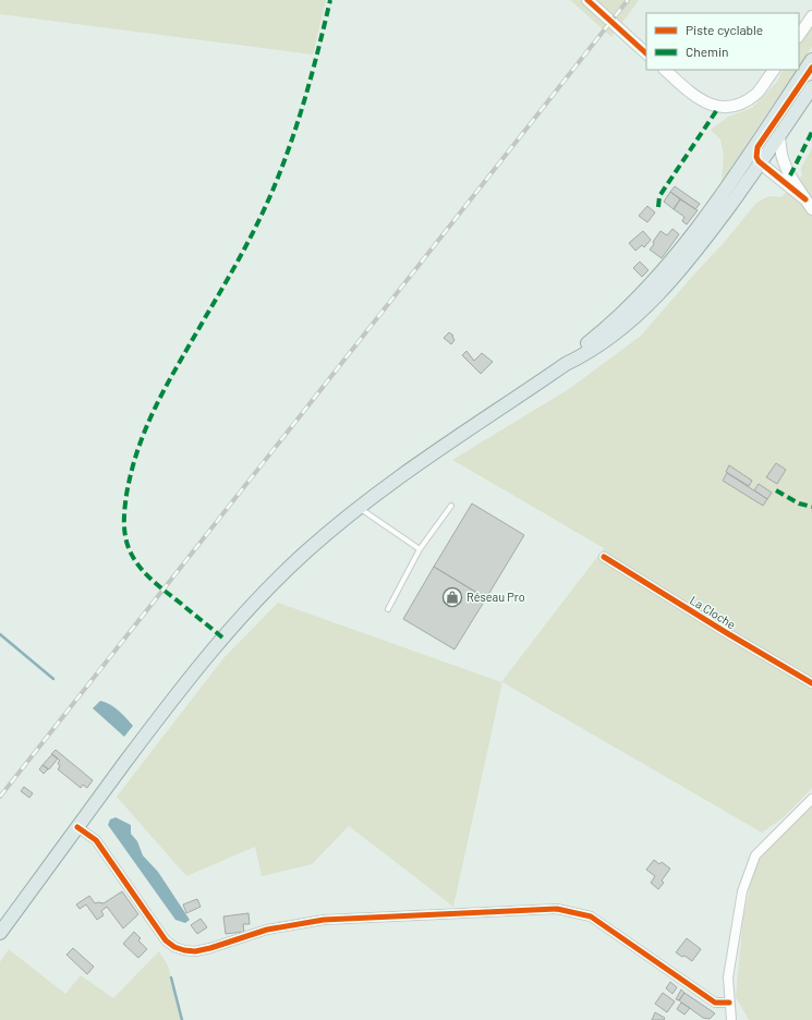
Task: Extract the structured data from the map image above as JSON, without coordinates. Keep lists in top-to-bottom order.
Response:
{
  "streets": {
    "street": ["La Cloche"]
  },
  "places": {
    "shop": ["Réseau Pro"]
  },
  "legend": ["Piste cyclable", "Chemin"]
}
